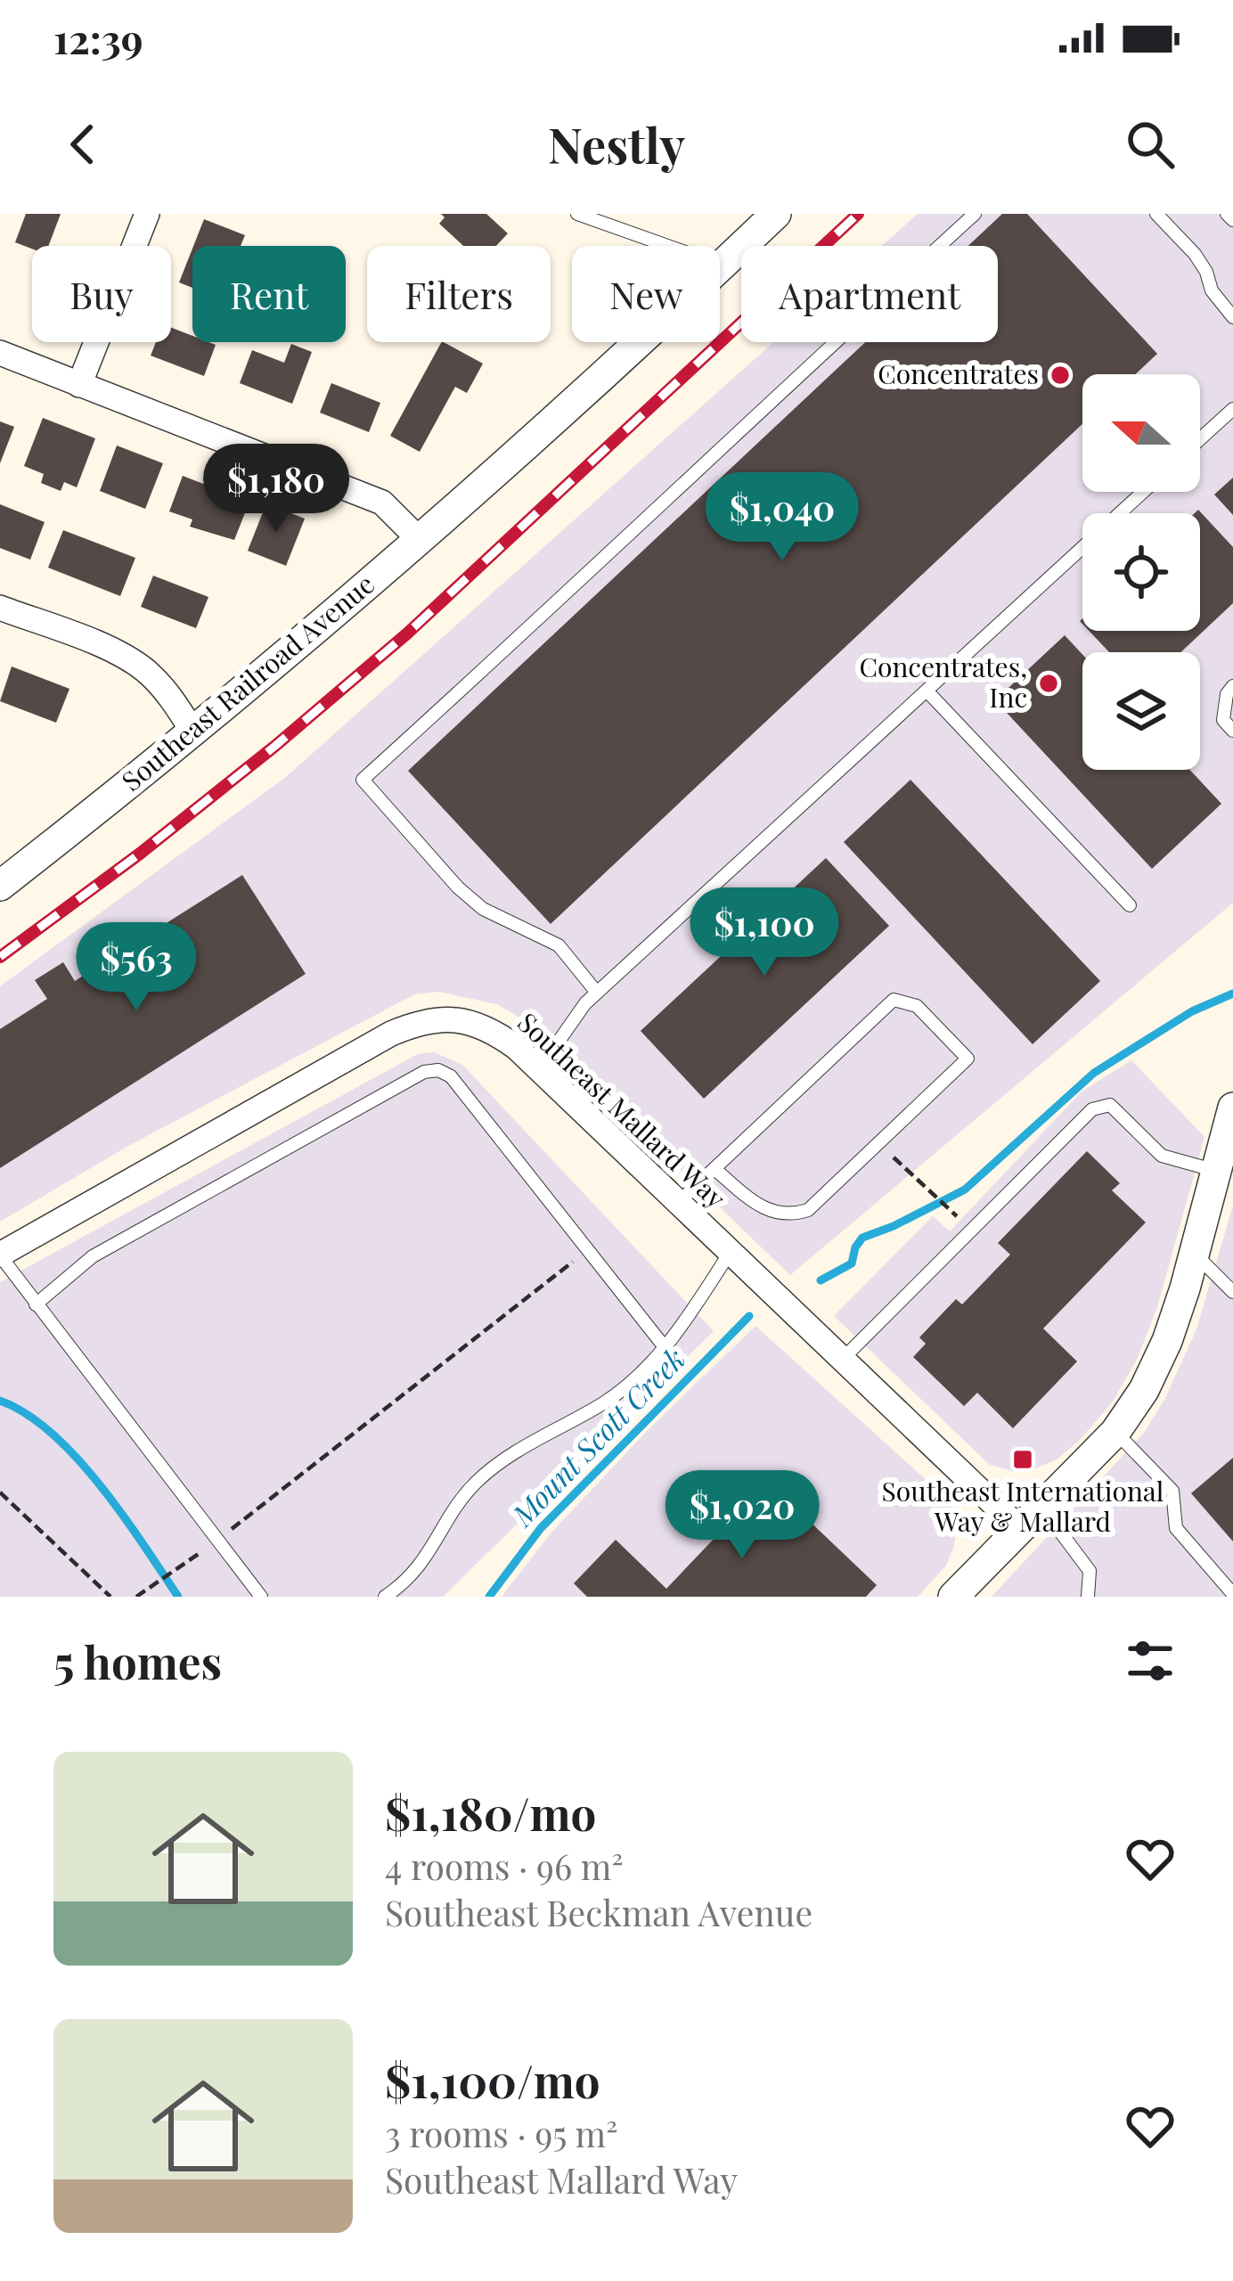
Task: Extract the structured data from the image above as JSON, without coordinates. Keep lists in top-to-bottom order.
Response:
{
  "streets": {
    "street": ["Southeast Railroad Avenue", "Southeast Mallard Way"]
  },
  "water": ["Mount Scott Creek"],
  "places": {
    "other": ["Concentrates", "Concentrates, Inc"],
    "transit": ["Southeast International Way & Mallard"]
  },
  "north": "left",
  "page": {
    "status": "12:39",
    "header": "Nestly",
    "chip": [
      "Buy",
      "Rent",
      "Filters",
      "New",
      "Apartment"
    ],
    "price": [
      "$1,180",
      "$1,040",
      "$1,100",
      "$563",
      "$1,020"
    ],
    "heading": "5 homes",
    "list": [
      {
        "name": "$1,180/mo",
        "note": "4 rooms · 96 m² · Southeast Beckman Avenue"
      },
      {
        "name": "$1,100/mo",
        "note": "3 rooms · 95 m² · Southeast Mallard Way"
      }
    ]
  }
}
